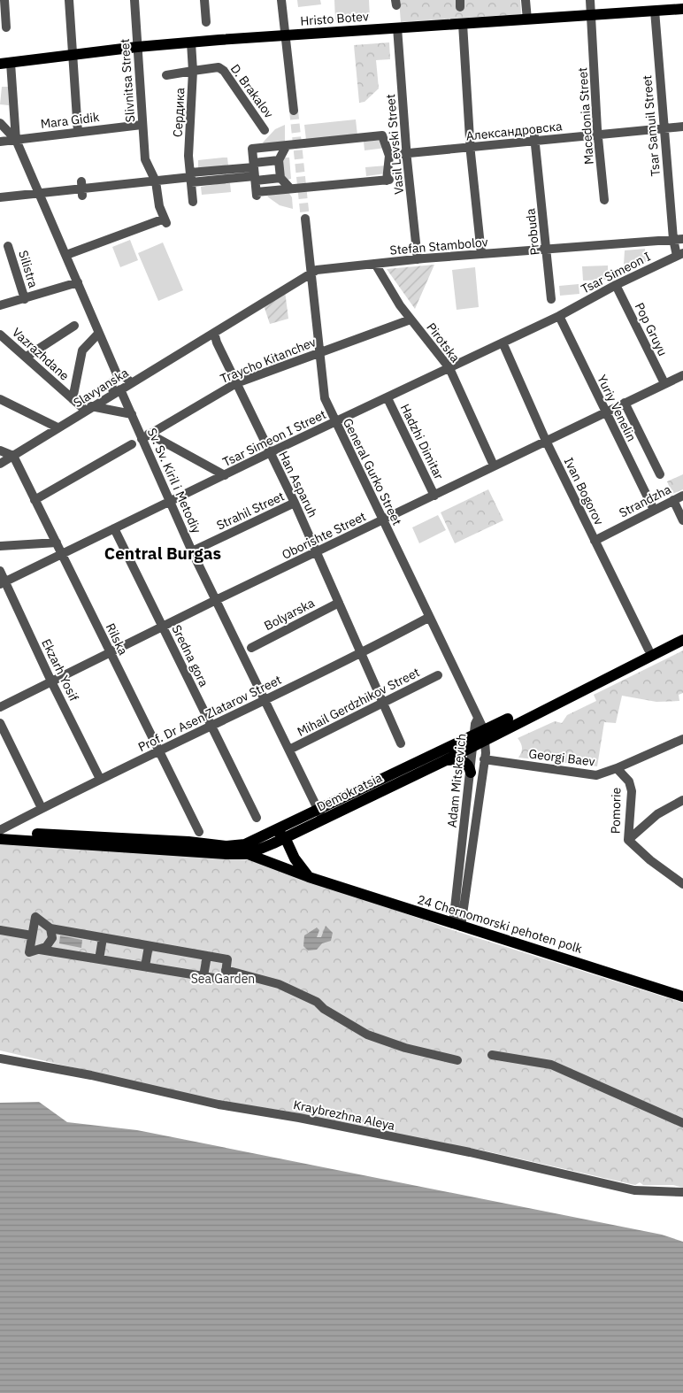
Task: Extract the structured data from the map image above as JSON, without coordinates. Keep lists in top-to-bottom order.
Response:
{
  "streets": {
    "main road": ["Hristo Botev", "Demokratsia", "24 Chernomorski pehoten polk"],
    "street": [
      "Slivnitsa Street",
      "D. Brakalov",
      "Сердика",
      "Macedonia Street",
      "Mara Gidik",
      "Tsar Samuil Street",
      "Александровска",
      "Vasil Levski Street",
      "Probuda",
      "Stefan Stambolov",
      "Silistra",
      "Tsar Simeon I",
      "Pop Gruyu",
      "Pirotska",
      "Vazrazhdane",
      "Traycho Kitanchev",
      "Slavyanska",
      "Yuriy Venelin",
      "Tsar Simeon I Street",
      "Hadzhi Dimitar",
      "General Gurko Street",
      "Sv. Sv. Kiril i Metodiy",
      "Han Asparuh",
      "Ivan Bogorov",
      "Strandzha",
      "Strahil Street",
      "Oborishte Street",
      "Bolyarska",
      "Rilska",
      "Sredna gora",
      "Ekzarh Yosif",
      "Mihail Gerdzhikov Street",
      "Prof. Dr Asen Zlatarov Street",
      "Georgi Baev",
      "Adam Mitskevich",
      "Pomorie",
      "Kraybrezhna Aleya"
    ]
  },
  "crossings": [
    ["Hristo Botev", "Slivnitsa Street"],
    ["Hristo Botev", "Сердика"],
    ["Hristo Botev", "Macedonia Street"],
    ["Hristo Botev", "Tsar Samuil Street"],
    ["Hristo Botev", "Vasil Levski Street"],
    ["Slivnitsa Street", "Mara Gidik"],
    ["D. Brakalov", "Сердика"],
    ["Macedonia Street", "Александровска"],
    ["Tsar Samuil Street", "Александровска"],
    ["Tsar Samuil Street", "Stefan Stambolov"],
    ["Tsar Samuil Street", "Tsar Simeon I"],
    ["Александровска", "Vasil Levski Street"],
    ["Александровска", "Probuda"],
    ["Vasil Levski Street", "Stefan Stambolov"],
    ["Probuda", "Stefan Stambolov"],
    ["Stefan Stambolov", "Pirotska"],
    ["Stefan Stambolov", "Slavyanska"],
    ["Stefan Stambolov", "General Gurko Street"],
    ["Stefan Stambolov", "Han Asparuh"],
    ["Tsar Simeon I", "Pop Gruyu"],
    ["Tsar Simeon I", "Yuriy Venelin"],
    ["Tsar Simeon I", "Tsar Simeon I Street"],
    ["Pop Gruyu", "Oborishte Street"],
    ["Pirotska", "Traycho Kitanchev"],
    ["Pirotska", "Tsar Simeon I Street"],
    ["Pirotska", "Oborishte Street"],
    ["Vazrazhdane", "Slavyanska"],
    ["Traycho Kitanchev", "General Gurko Street"],
    ["Traycho Kitanchev", "Sv. Sv. Kiril i Metodiy"],
    ["Traycho Kitanchev", "Han Asparuh"],
    ["Slavyanska", "Sv. Sv. Kiril i Metodiy"],
    ["Slavyanska", "Han Asparuh"],
    ["Slavyanska", "Rilska"],
    ["Yuriy Venelin", "Tsar Simeon I Street"],
    ["Yuriy Venelin", "Strandzha"],
    ["Yuriy Venelin", "Oborishte Street"],
    ["Tsar Simeon I Street", "Hadzhi Dimitar"],
    ["Tsar Simeon I Street", "General Gurko Street"],
    ["Tsar Simeon I Street", "Sv. Sv. Kiril i Metodiy"],
    ["Tsar Simeon I Street", "Han Asparuh"],
    ["Tsar Simeon I Street", "Ivan Bogorov"],
    ["Tsar Simeon I Street", "Rilska"],
    ["Tsar Simeon I Street", "Sredna gora"],
    ["Tsar Simeon I Street", "Ekzarh Yosif"],
    ["Hadzhi Dimitar", "Oborishte Street"],
    ["General Gurko Street", "Oborishte Street"],
    ["General Gurko Street", "Prof. Dr Asen Zlatarov Street"],
    ["General Gurko Street", "Adam Mitskevich"],
    ["Sv. Sv. Kiril i Metodiy", "Strahil Street"],
    ["Sv. Sv. Kiril i Metodiy", "Oborishte Street"],
    ["Sv. Sv. Kiril i Metodiy", "Mihail Gerdzhikov Street"],
    ["Sv. Sv. Kiril i Metodiy", "Prof. Dr Asen Zlatarov Street"],
    ["Sv. Sv. Kiril i Metodiy", "Demokratsia"],
    ["Han Asparuh", "Strahil Street"],
    ["Han Asparuh", "Oborishte Street"],
    ["Han Asparuh", "Bolyarska"],
    ["Han Asparuh", "Mihail Gerdzhikov Street"],
    ["Han Asparuh", "Prof. Dr Asen Zlatarov Street"],
    ["Ivan Bogorov", "Strandzha"],
    ["Ivan Bogorov", "Oborishte Street"],
    ["Ivan Bogorov", "Demokratsia"],
    ["Oborishte Street", "Rilska"],
    ["Oborishte Street", "Sredna gora"],
    ["Oborishte Street", "Ekzarh Yosif"],
    ["Rilska", "Prof. Dr Asen Zlatarov Street"],
    ["Sredna gora", "Prof. Dr Asen Zlatarov Street"],
    ["Ekzarh Yosif", "Prof. Dr Asen Zlatarov Street"],
    ["Prof. Dr Asen Zlatarov Street", "Demokratsia"],
    ["Georgi Baev", "Adam Mitskevich"],
    ["Georgi Baev", "Pomorie"],
    ["Adam Mitskevich", "Demokratsia"],
    ["Adam Mitskevich", "24 Chernomorski pehoten polk"],
    ["Demokratsia", "24 Chernomorski pehoten polk"]
  ],
  "districts": ["Central Burgas"],
  "parks": ["Sea Garden"]
}
